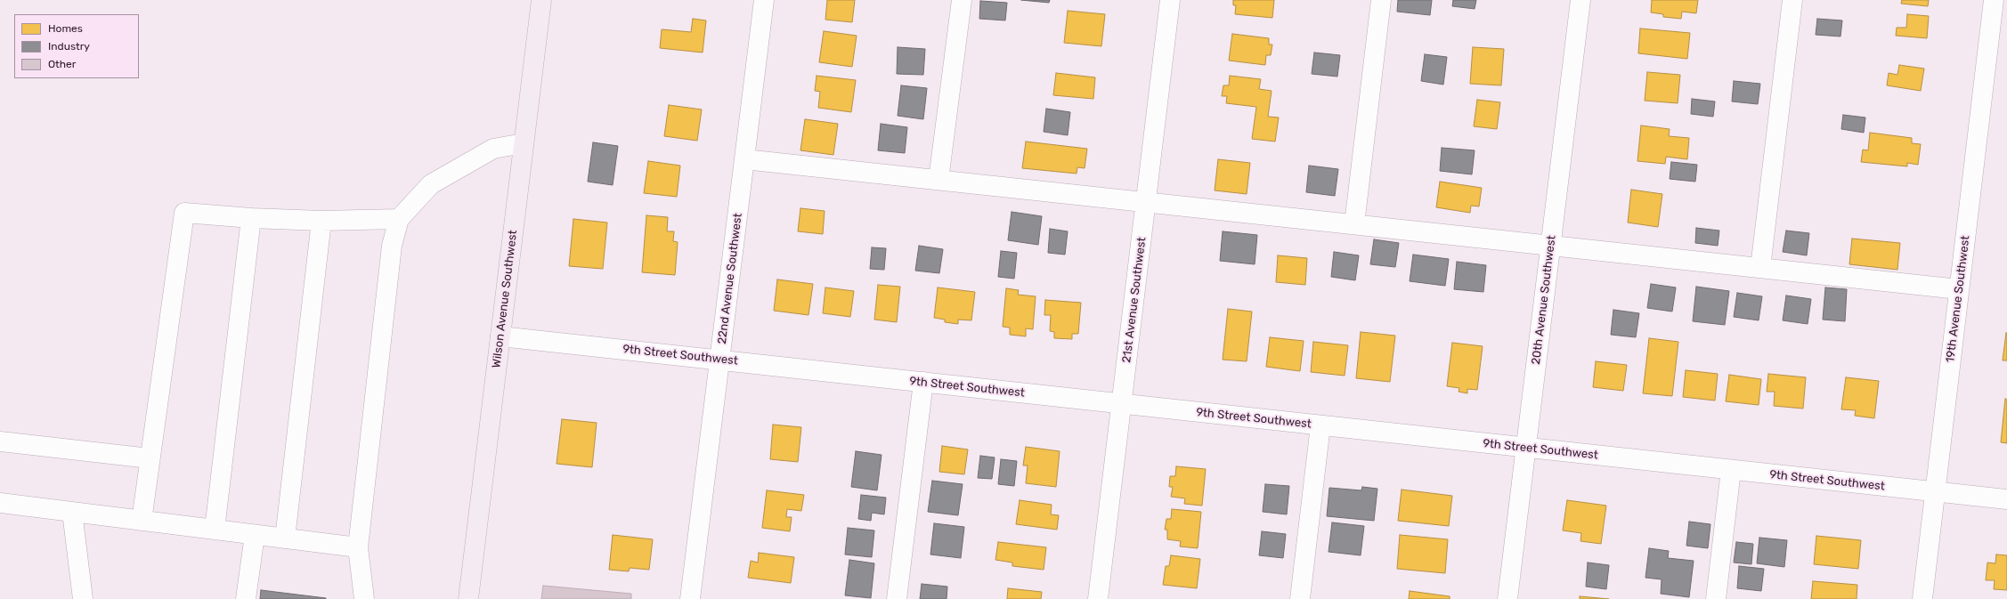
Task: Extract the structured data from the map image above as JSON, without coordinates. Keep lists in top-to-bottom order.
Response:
{
  "streets": {
    "main road": ["Wilson Avenue Southwest"],
    "street": [
      "22nd Avenue Southwest",
      "19th Avenue Southwest",
      "21st Avenue Southwest",
      "20th Avenue Southwest",
      "9th Street Southwest"
    ]
  },
  "crossings": [
    ["22nd Avenue Southwest", "9th Street Southwest"],
    ["Wilson Avenue Southwest", "9th Street Southwest"],
    ["19th Avenue Southwest", "9th Street Southwest"],
    ["21st Avenue Southwest", "9th Street Southwest"],
    ["20th Avenue Southwest", "9th Street Southwest"]
  ],
  "legend": ["Homes", "Industry", "Other"]
}
